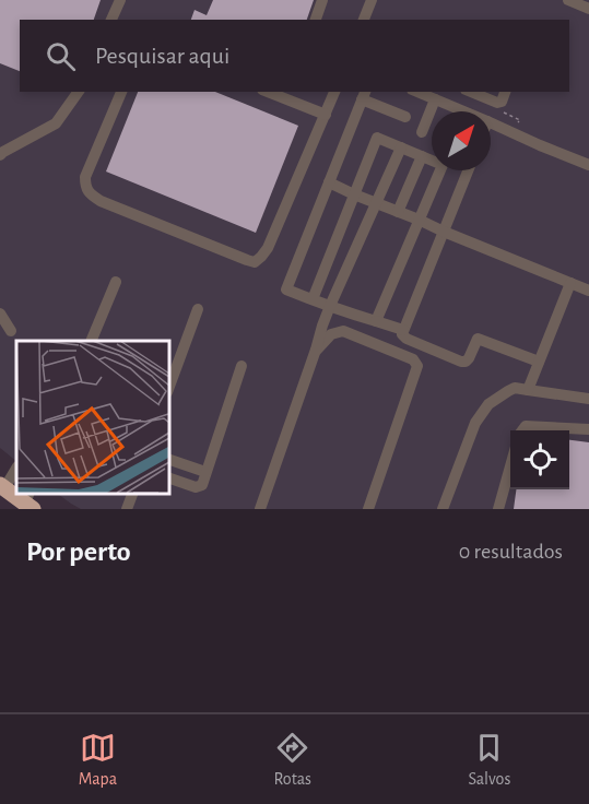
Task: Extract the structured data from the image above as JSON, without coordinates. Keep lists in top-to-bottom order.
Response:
{
  "north": "top right",
  "page": {
    "search": "Pesquisar aqui",
    "heading": ["Por perto", "0 resultados"],
    "nav": ["Mapa", "Rotas", "Salvos"]
  }
}
